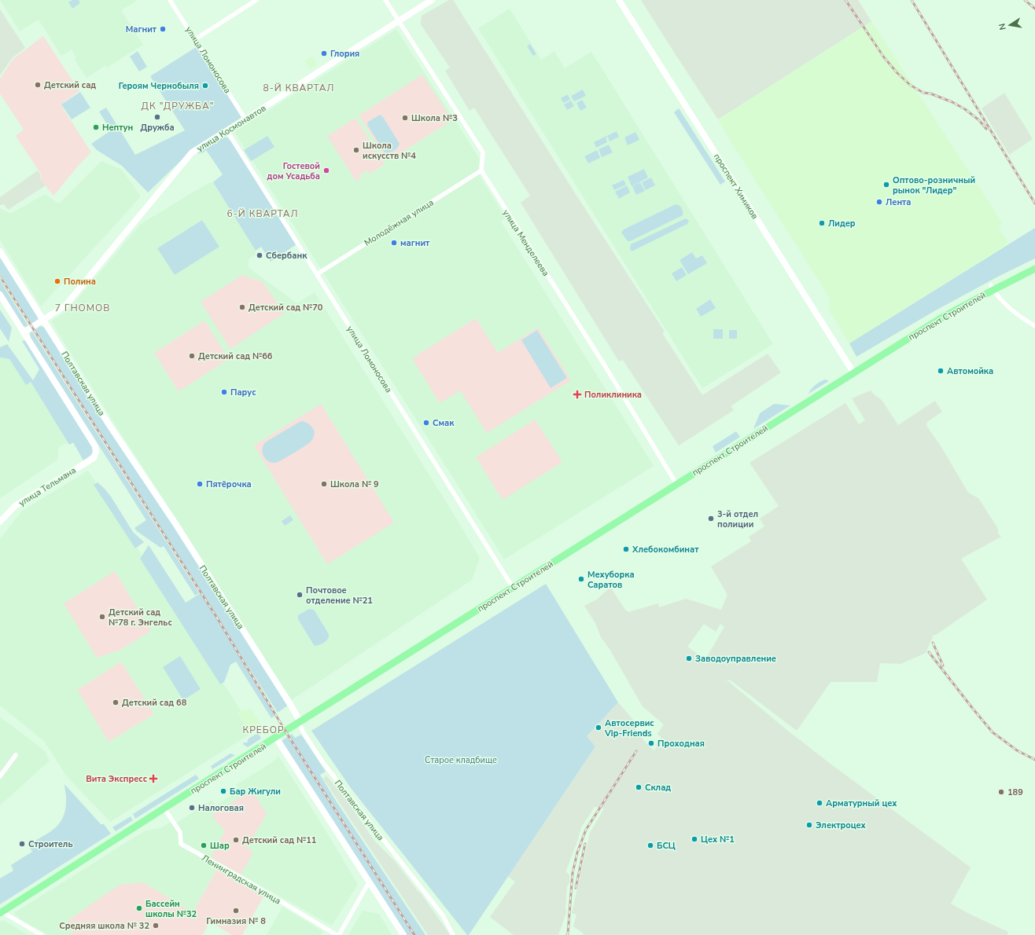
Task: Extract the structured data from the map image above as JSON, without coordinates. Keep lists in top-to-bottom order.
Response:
{
  "streets": {
    "main road": ["проспект Строителей"],
    "street": [
      "улица Ломоносова",
      "улица Космонавтов",
      "проспект Химиков",
      "Молодёжная улица",
      "улица Менделеева",
      "Полтавская улица",
      "улица Тельмана",
      "Ленинградская улица"
    ]
  },
  "crossings": [
    ["улица Ломоносова", "улица Космонавтов"],
    ["улица Ломоносова", "Молодёжная улица"],
    ["улица Ломоносова", "проспект Строителей"],
    ["улица Космонавтов", "Полтавская улица"],
    ["улица Космонавтов", "улица Тельмана"],
    ["проспект Химиков", "проспект Строителей"],
    ["Молодёжная улица", "улица Менделеева"],
    ["улица Менделеева", "проспект Строителей"],
    ["проспект Строителей", "Полтавская улица"],
    ["проспект Строителей", "Ленинградская улица"]
  ],
  "districts": [
    "8-Й КВАРТАЛ",
    "ДК \"ДРУЖБА\"",
    "6-Й КВАРТАЛ",
    "7 ГНОМОВ",
    "КРЕБОР"
  ],
  "parks": ["Старое кладбище"],
  "places": {
    "other": [
      "Магнит",
      "Глория",
      "Детский сад",
      "Героям Чернобыля",
      "Дружба",
      "Школа №3",
      "Нептун",
      "Школа искусств №4",
      "Гостевой дом Усадьба",
      "Оптово-розничный рынок \"Лидер\"",
      "Лента",
      "Лидер",
      "магнит",
      "Сбербанк",
      "Полина",
      "Детский сад №70",
      "Детский сад №66",
      "Автомойка",
      "Парус",
      "Смак",
      "Пятёрочка",
      "Школа № 9",
      "3-й отдел полиции",
      "Хлебокомбинат",
      "Мехуборка Саратов",
      "Почтовое отделение №21",
      "Детский сад №78 г. Энгельс",
      "Заводоуправление",
      "Детский сад 68",
      "Автосервис Vip-Friends",
      "Проходная",
      "Склад",
      "Бар Жигули",
      "189",
      "Арматурный цех",
      "Налоговая",
      "Электроцех",
      "Цех №1",
      "Детский сад №11",
      "Строитель",
      "Шар",
      "БСЦ",
      "Бассейн школы №32",
      "Гимназия № 8",
      "Средняя школа № 32"
    ],
    "health": ["Поликлиника", "Вита Экспресс"]
  },
  "north": "left"
}
